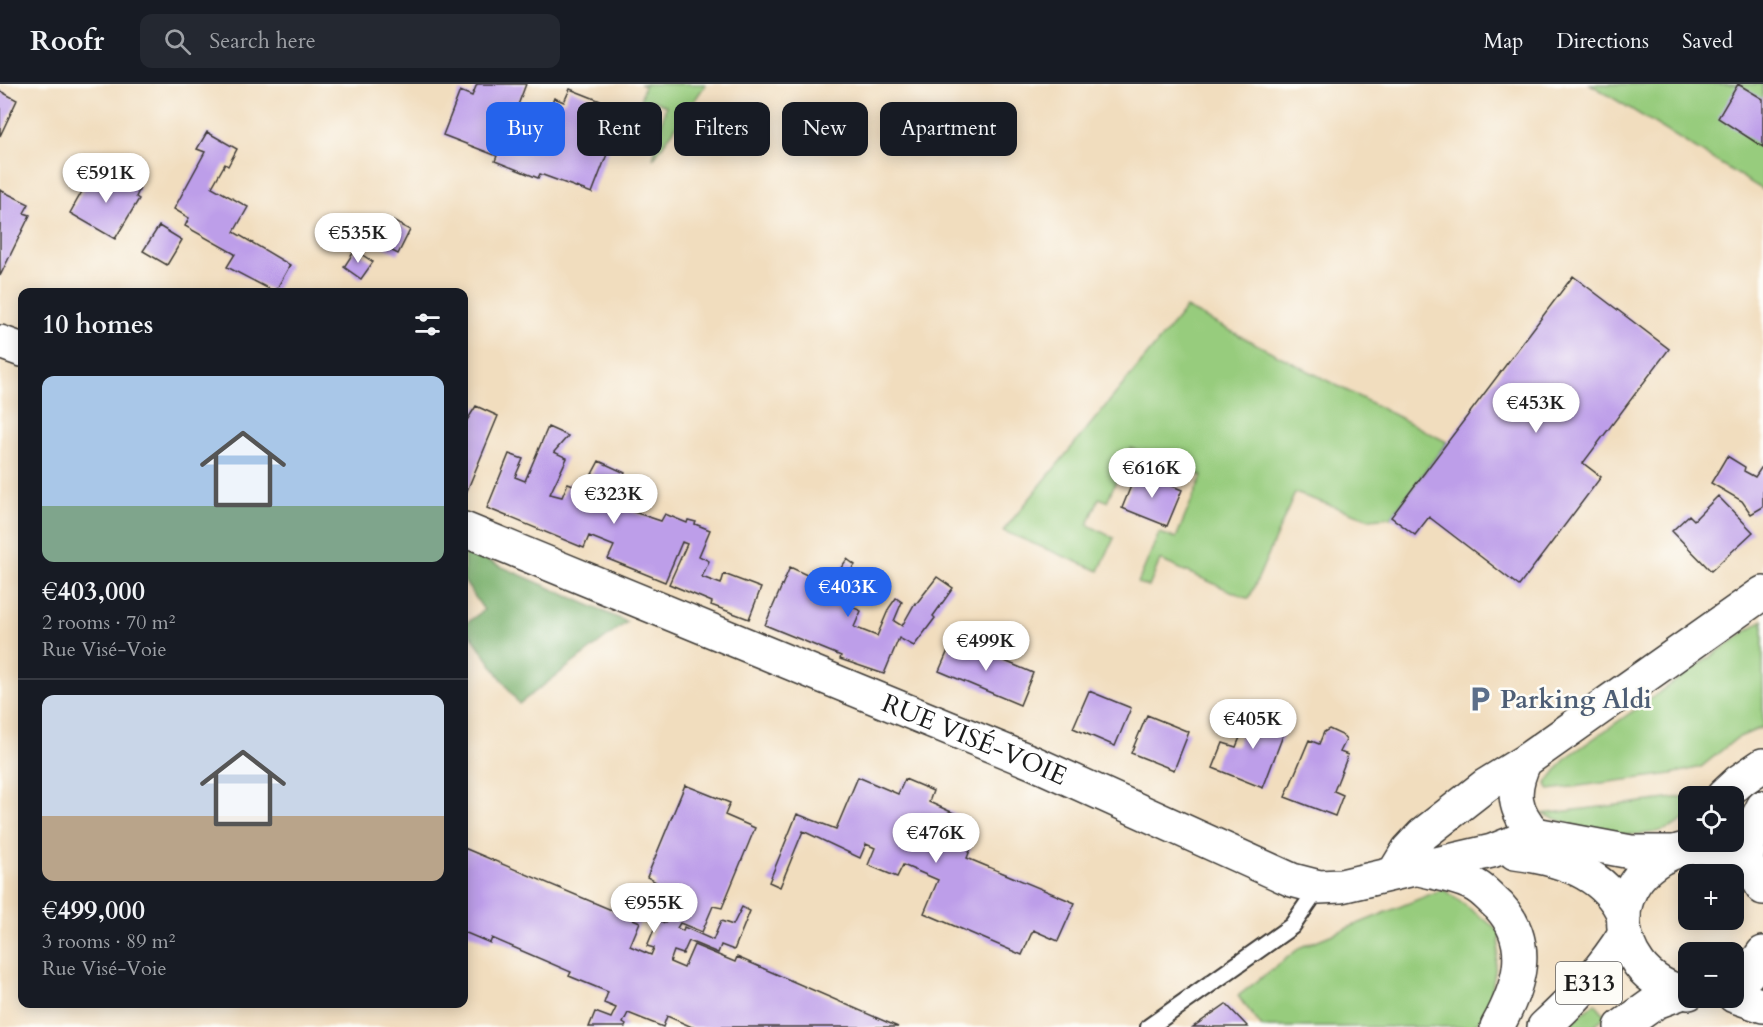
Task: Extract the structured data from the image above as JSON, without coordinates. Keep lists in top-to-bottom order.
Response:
{
  "streets": {
    "main road": ["RUE VISÉ-VOIE", "E313"]
  },
  "crossings": [
    ["RUE VISÉ-VOIE", "E313"]
  ],
  "places": {
    "parking": ["Parking Aldi"]
  },
  "page": {
    "header": "Roofr",
    "search": "Search here",
    "nav": ["Map", "Directions", "Saved"],
    "chip": [
      "Buy",
      "Rent",
      "Filters",
      "New",
      "Apartment"
    ],
    "price": [
      "€591K",
      "€535K",
      "€453K",
      "€616K",
      "€323K",
      "€403K",
      "€499K",
      "€405K",
      "€476K",
      "€955K"
    ],
    "heading": "10 homes",
    "list": [
      {
        "name": "€403,000",
        "note": "2 rooms · 70 m² · Rue Visé-Voie"
      },
      {
        "name": "€499,000",
        "note": "3 rooms · 89 m² · Rue Visé-Voie"
      }
    ],
    "map_buttons": ["+", "−"]
  }
}
